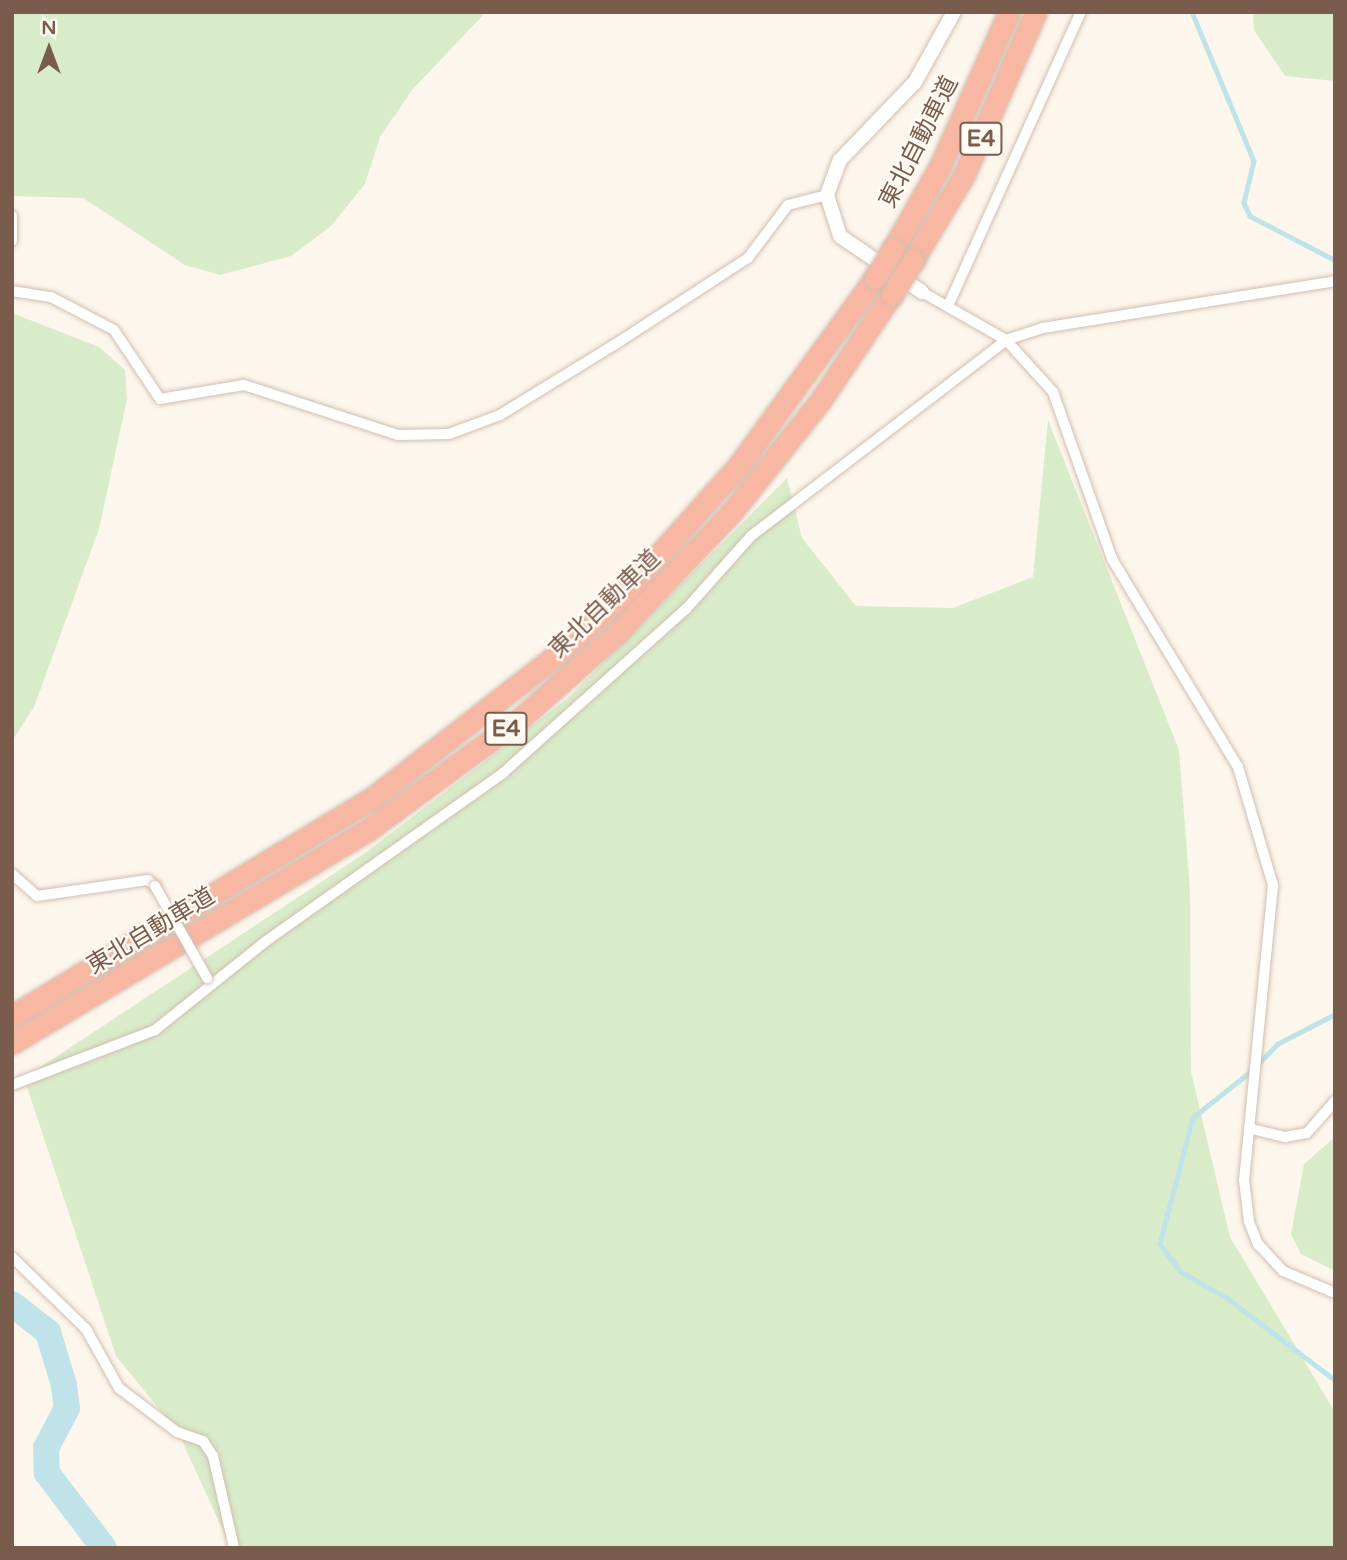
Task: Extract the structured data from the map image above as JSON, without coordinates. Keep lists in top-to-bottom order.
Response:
{
  "streets": {
    "highway": ["E4", "東北自動車道"]
  },
  "north": "top"
}
